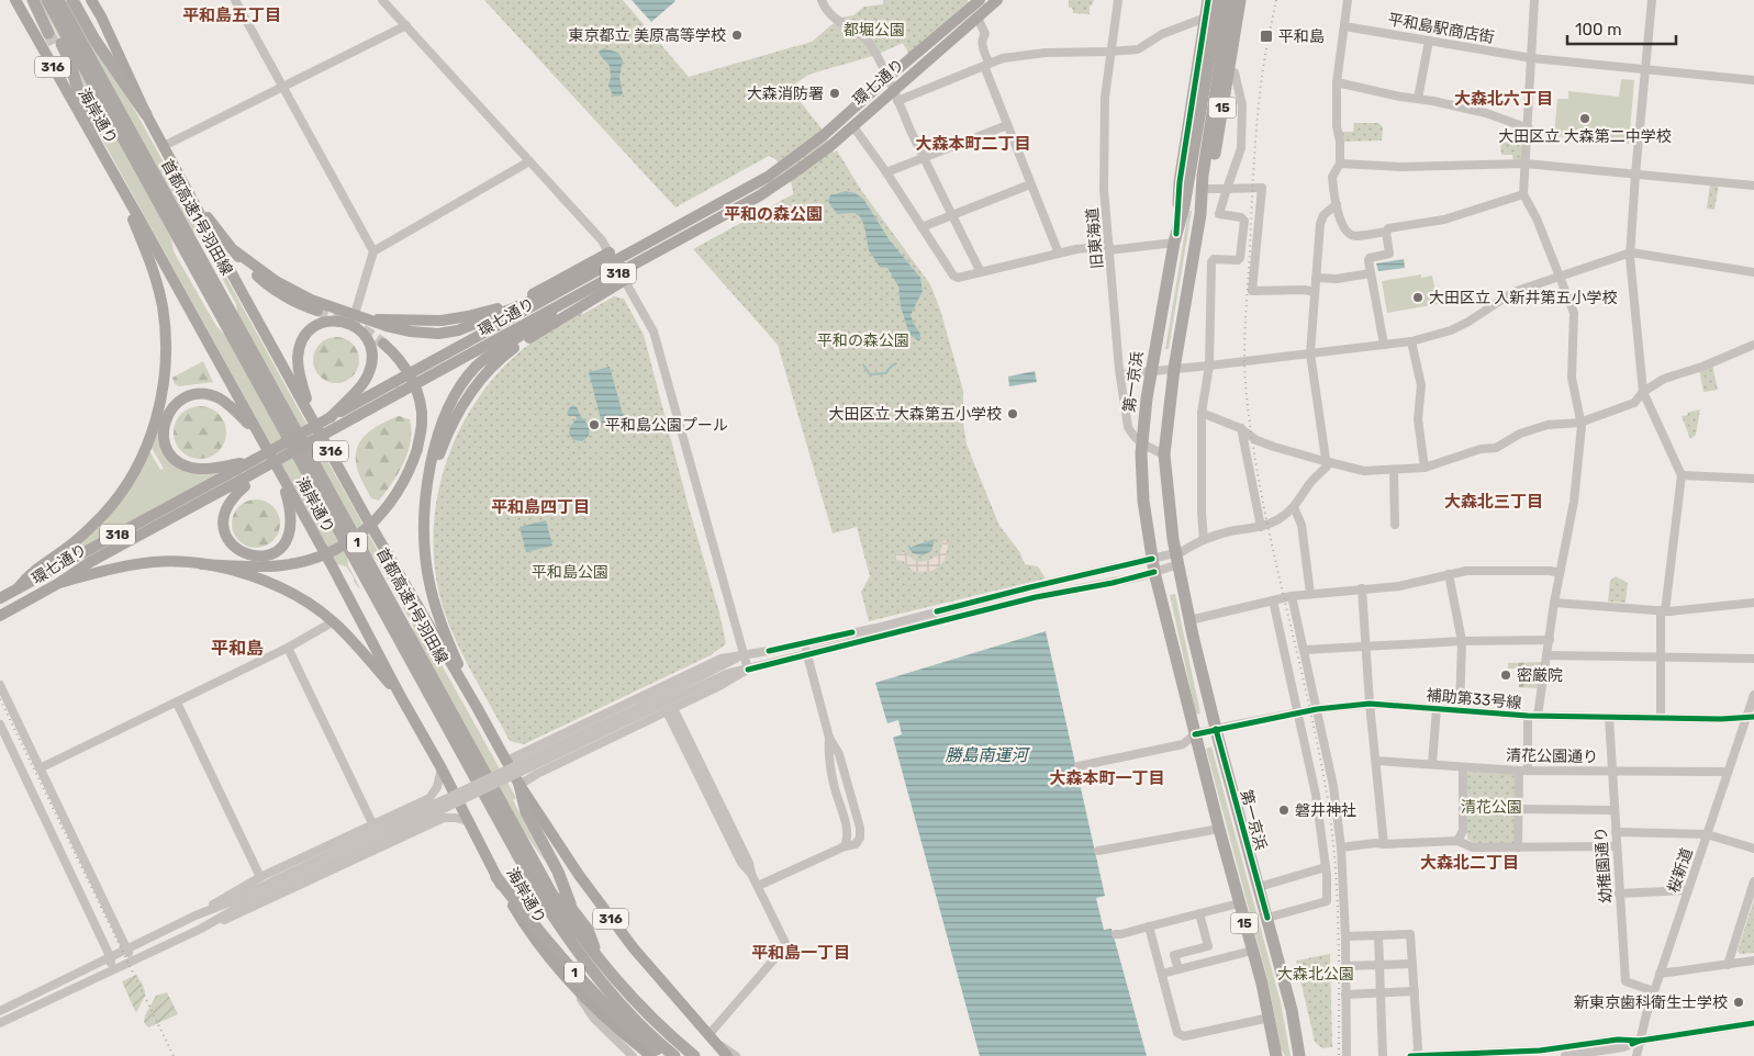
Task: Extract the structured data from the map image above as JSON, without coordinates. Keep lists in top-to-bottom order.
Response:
{
  "streets": {
    "highway": [
      "15",
      "首都高速1号羽田線",
      "第一京浜",
      "1"
    ],
    "main road": [
      "316",
      "環七通り",
      "海岸通り",
      "318"
    ],
    "street": [
      "平和島駅商店街",
      "旧東海道",
      "補助第33号線",
      "清花公園通り",
      "幼稚園通り",
      "桜新道"
    ]
  },
  "crossings": [
    ["15", "第一京浜"],
    ["海岸通り", "1"],
    ["旧東海道", "第一京浜"],
    ["第一京浜", "補助第33号線"],
    ["補助第33号線", "幼稚園通り"],
    ["補助第33号線", "桜新道"],
    ["清花公園通り", "幼稚園通り"],
    ["清花公園通り", "桜新道"],
    ["幼稚園通り", "桜新道"]
  ],
  "districts": [
    "平和島五丁目",
    "大森北六丁目",
    "大森本町二丁目",
    "平和の森公園",
    "大森北三丁目",
    "平和島四丁目",
    "平和島",
    "大森本町一丁目",
    "大森北二丁目",
    "平和島一丁目"
  ],
  "water": ["勝島南運河"],
  "parks": [
    "都堀公園",
    "平和の森公園",
    "平和島公園",
    "清花公園",
    "大森北公園"
  ],
  "places": {
    "other": [
      "東京都立 美原高等学校",
      "大森消防署",
      "大田区立 大森第二中学校",
      "大田区立 入新井第五小学校",
      "大田区立 大森第五小学校",
      "平和島公園プール",
      "密厳院",
      "磐井神社",
      "新東京歯科衛生士学校"
    ],
    "transit": ["平和島"]
  },
  "scale_bar": "100 m"
}
